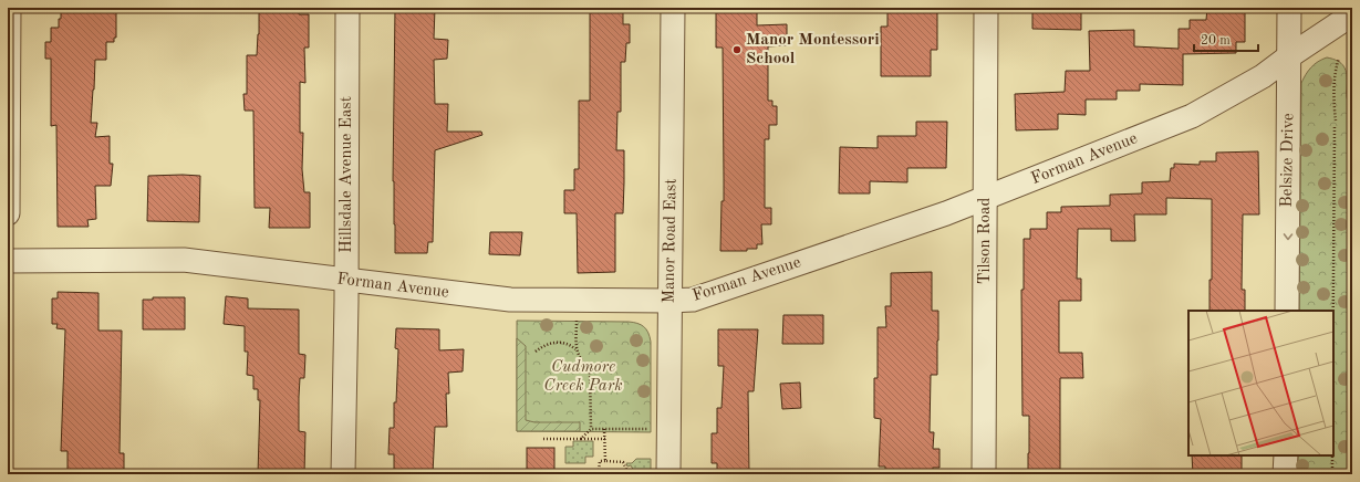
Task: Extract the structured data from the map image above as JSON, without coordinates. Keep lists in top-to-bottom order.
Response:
{
  "streets": {
    "street": [
      "Forman Avenue",
      "Belsize Drive",
      "Hillsdale Avenue East",
      "Manor Road East",
      "Tilson Road"
    ]
  },
  "crossings": [
    ["Forman Avenue", "Belsize Drive"],
    ["Forman Avenue", "Hillsdale Avenue East"],
    ["Forman Avenue", "Manor Road East"],
    ["Forman Avenue", "Tilson Road"]
  ],
  "one_way": ["Belsize Drive"],
  "parks": ["Cudmore Creek Park"],
  "places": ["Manor Montessori School"],
  "scale_bar": "20 m"
}
